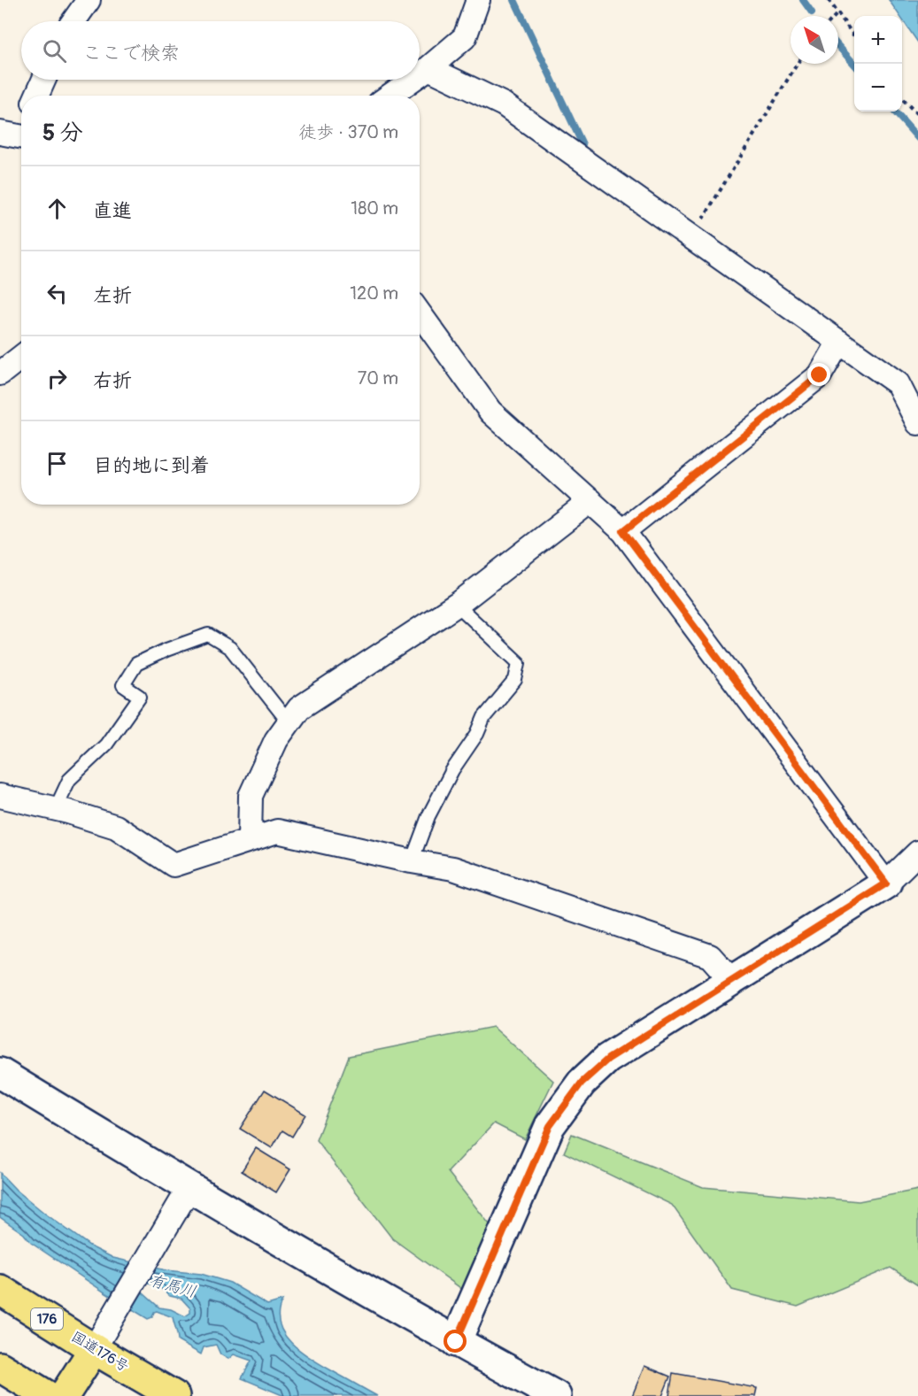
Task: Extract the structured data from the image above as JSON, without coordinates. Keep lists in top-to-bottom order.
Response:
{
  "streets": {
    "main road": ["176", "国道176号"]
  },
  "water": ["有馬川"],
  "north": "top left",
  "page": {
    "map_buttons": ["+", "−"],
    "search": "ここで検索",
    "heading": ["5 分", "徒歩 · 370 m"],
    "list": [
      ["直進", "180 m"],
      ["左折", "120 m"],
      ["右折", "70 m"],
      "目的地に到着"
    ]
  }
}
